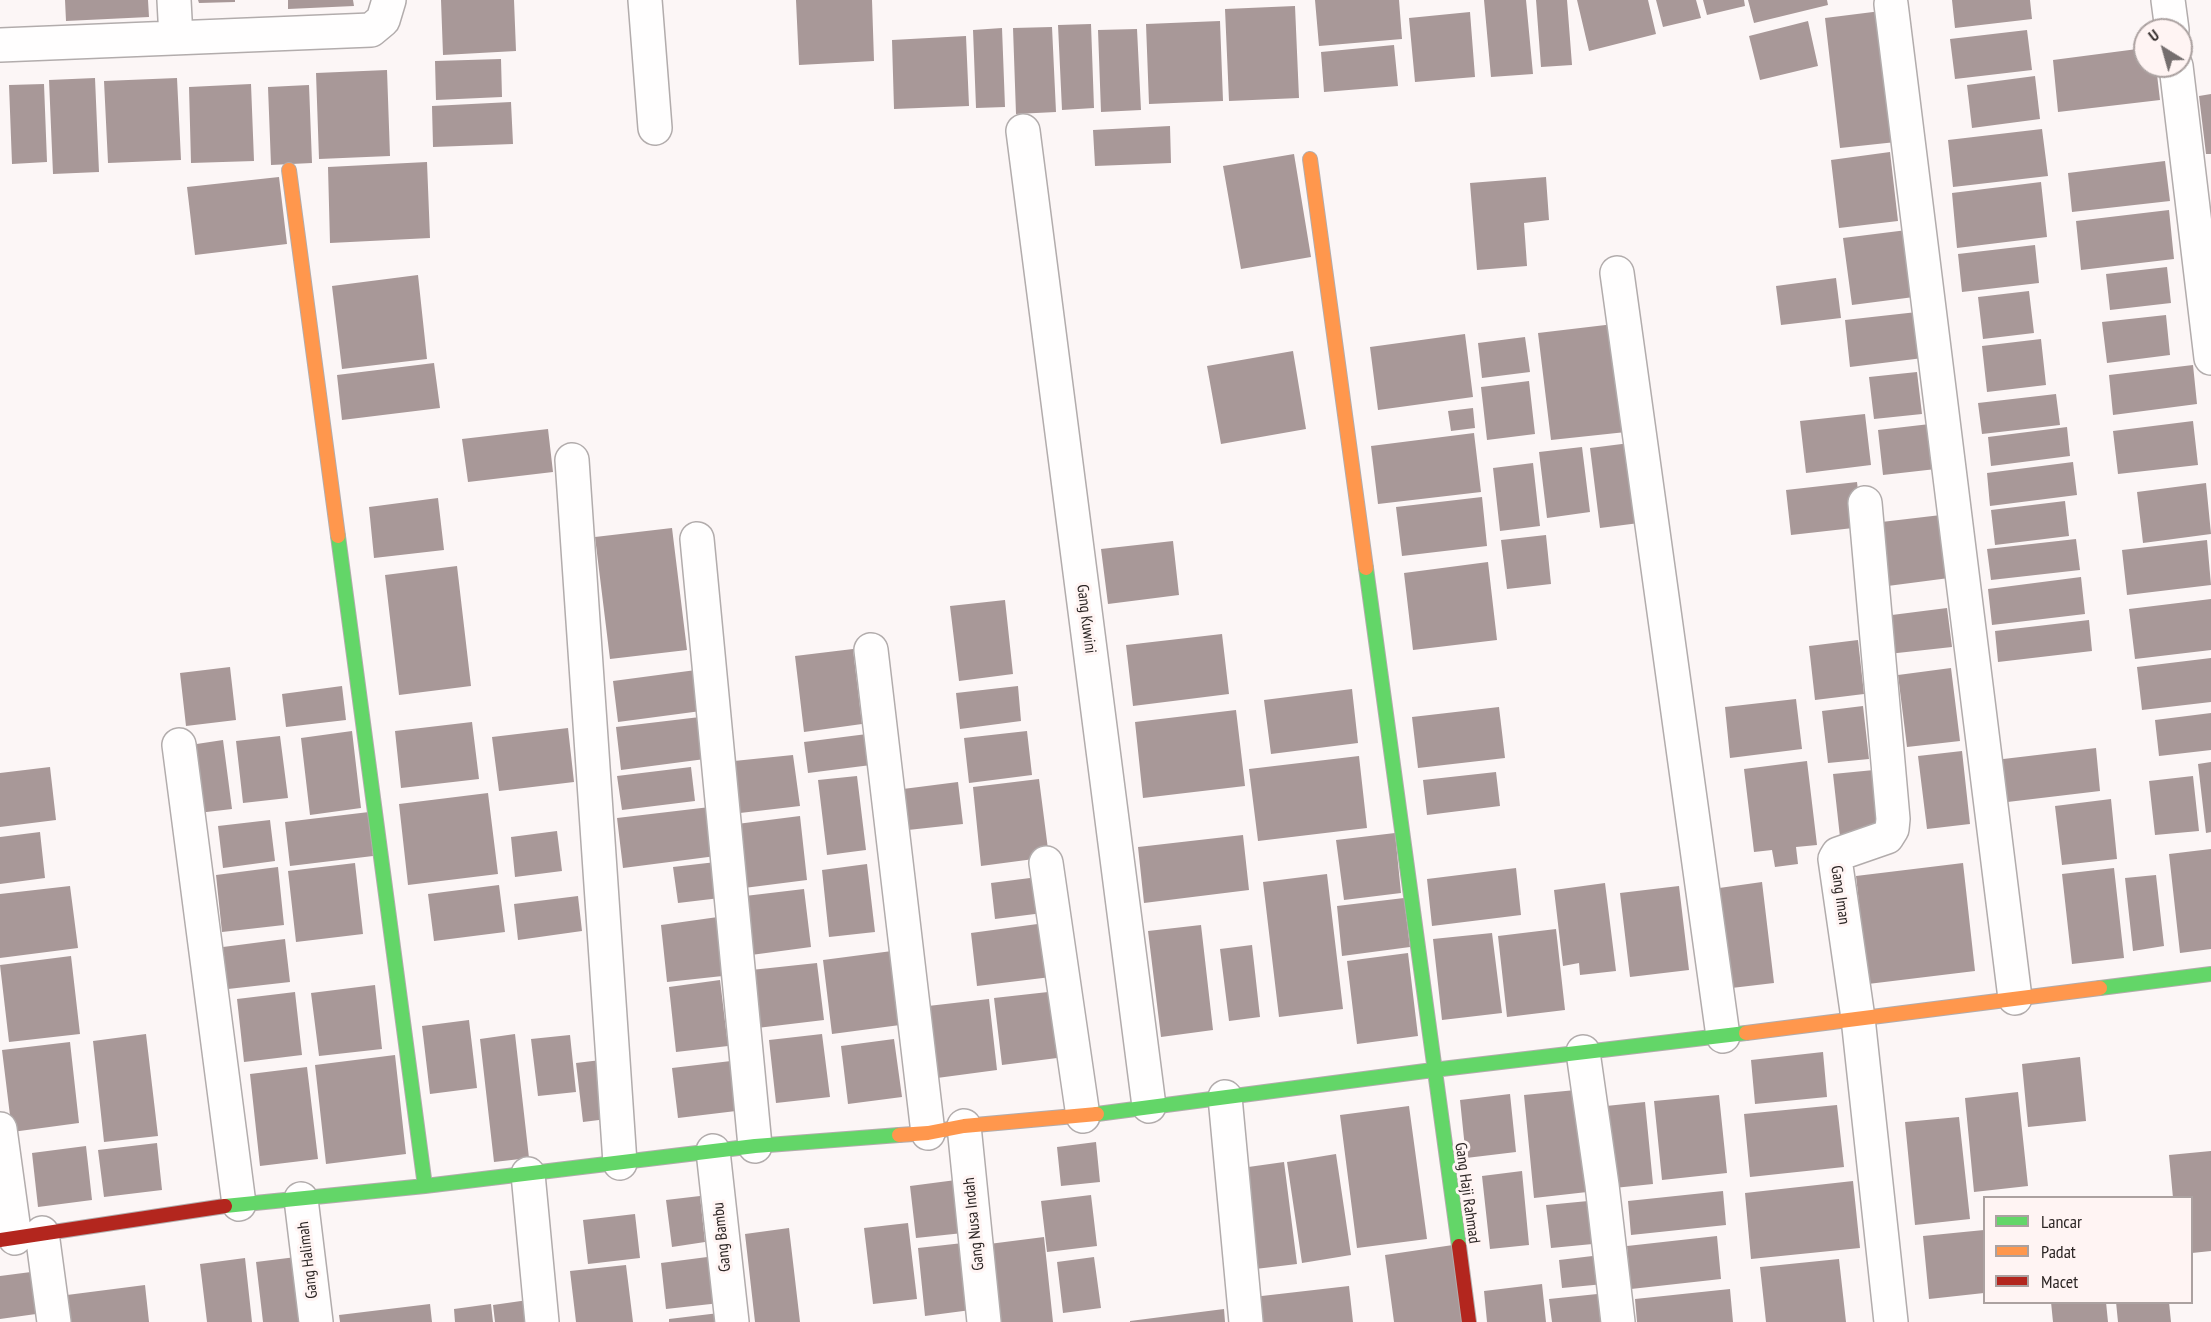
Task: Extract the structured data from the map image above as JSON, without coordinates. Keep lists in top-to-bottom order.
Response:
{
  "streets": {
    "street": [
      "Gang Kuwini",
      "Gang Iman",
      "Gang Haji Rahmad",
      "Gang Nusa Indah",
      "Gang Bambu",
      "Gang Halimah"
    ]
  },
  "legend": ["Lancar", "Padat", "Macet"],
  "north": "top left"
}
